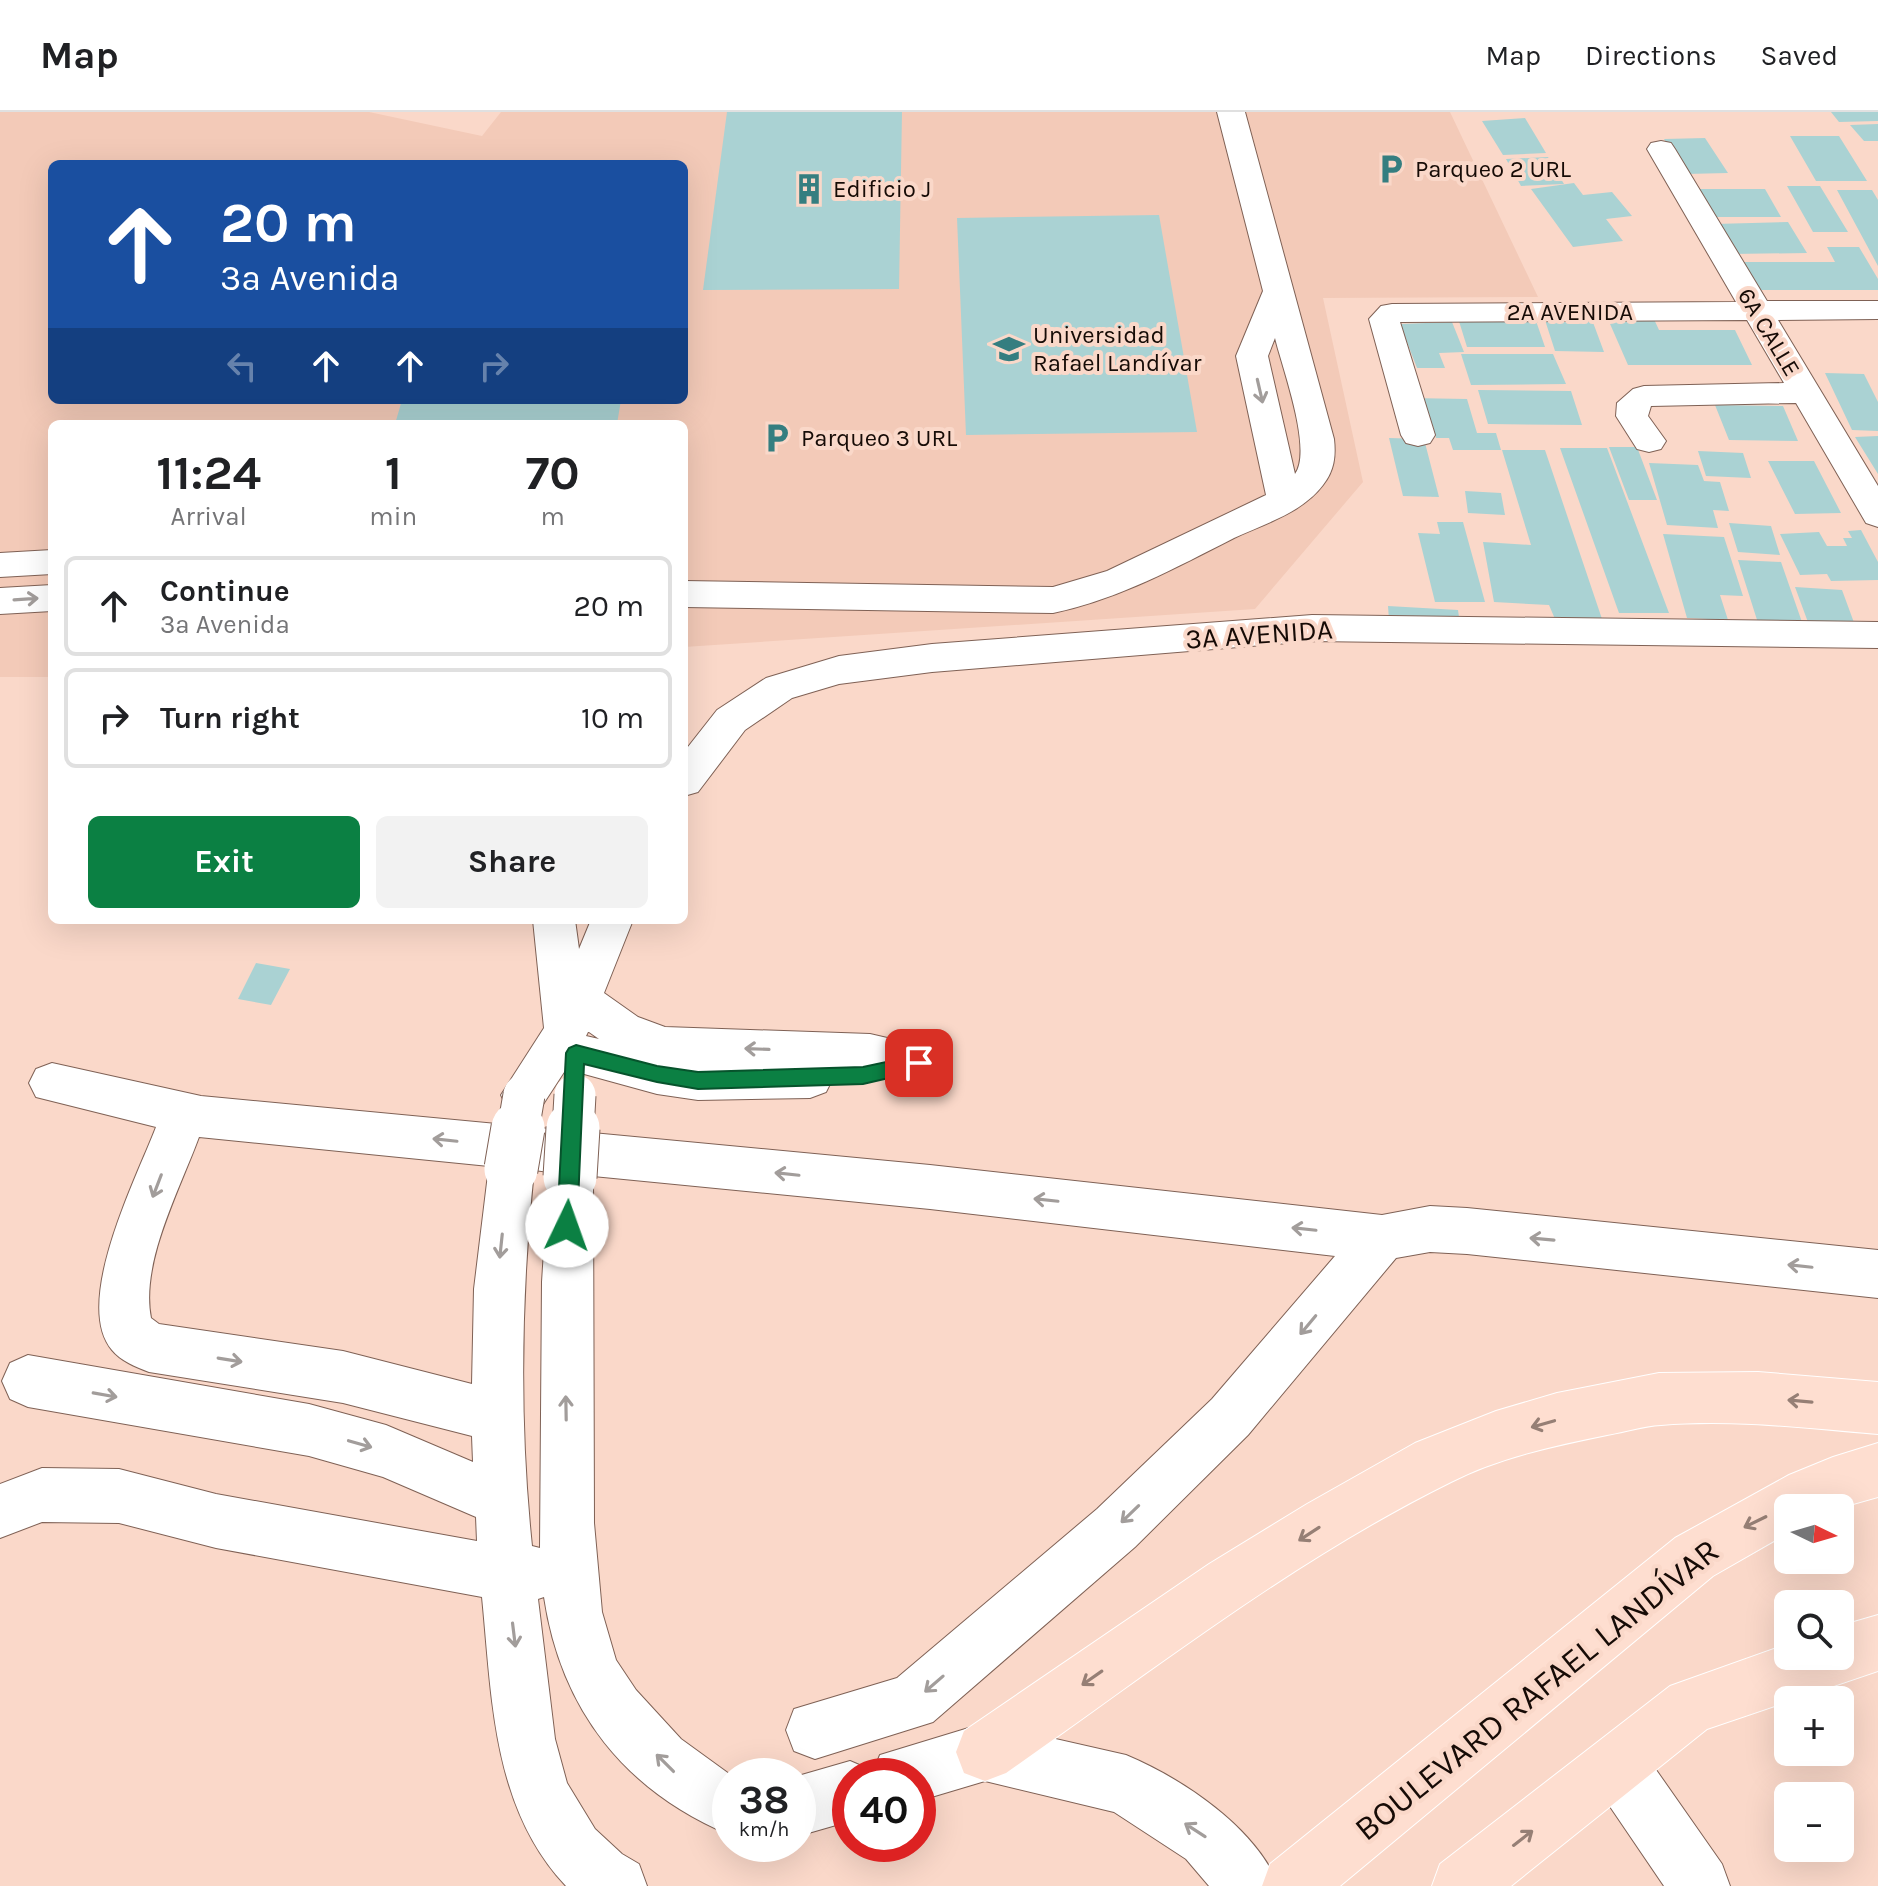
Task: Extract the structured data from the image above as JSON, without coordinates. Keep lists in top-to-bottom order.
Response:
{
  "streets": {
    "main road": ["BOULEVARD RAFAEL LANDÍVAR"],
    "street": ["2A AVENIDA", "6A CALLE", "3A AVENIDA"]
  },
  "crossings": [
    ["2A AVENIDA", "6A CALLE"]
  ],
  "places": {
    "parking": ["Parqueo 2 URL", "Parqueo 3 URL"],
    "building": ["Edificio J"],
    "school or university": ["Universidad Rafael Landívar"]
  },
  "north": "right",
  "page": {
    "header": "Map",
    "nav": ["Map", "Directions", "Saved"],
    "turn": ["20 m", "3a Avenida"],
    "eta": [
      "11:24",
      "Arrival",
      "1",
      "min",
      "70",
      "m"
    ],
    "list": [
      {
        "name": "Continue",
        "note": "3a Avenida",
        "value": "20 m"
      },
      {
        "name": "Turn right",
        "value": "10 m"
      }
    ],
    "buttons": ["Exit", "Share"],
    "map_buttons": ["+", "−"],
    "speed": "38 km/h",
    "limit": "40"
  }
}
